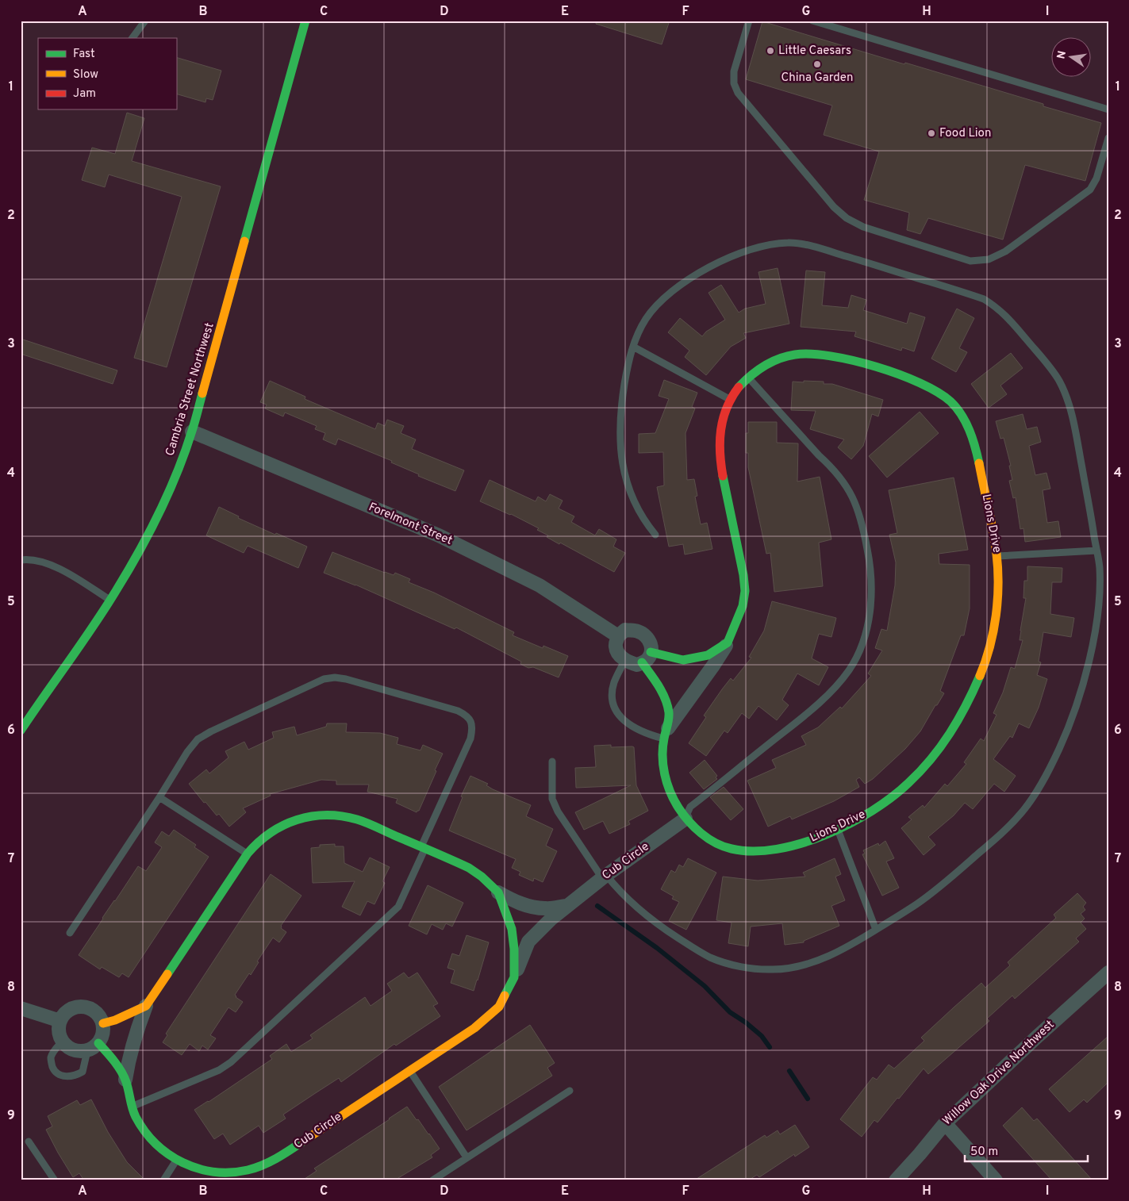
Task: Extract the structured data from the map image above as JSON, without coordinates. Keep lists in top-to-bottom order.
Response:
{
  "streets": {
    "street": [
      "Cambria Street Northwest",
      "Lions Drive",
      "Forelmont Street",
      "Cub Circle",
      "Willow Oak Drive Northwest"
    ]
  },
  "crossings": [
    ["Cambria Street Northwest", "Forelmont Street"],
    ["Lions Drive", "Forelmont Street"],
    ["Lions Drive", "Cub Circle"]
  ],
  "places": ["Little Caesars", "China Garden", "Food Lion"],
  "legend": ["Fast", "Slow", "Jam"],
  "scale_bar": "50 m",
  "north": "left",
  "grid": {
    "columns": [
      "A",
      "B",
      "C",
      "D",
      "E",
      "F",
      "G",
      "H",
      "I"
    ],
    "rows": [
      "1",
      "2",
      "3",
      "4",
      "5",
      "6",
      "7",
      "8",
      "9"
    ]
  }
}
